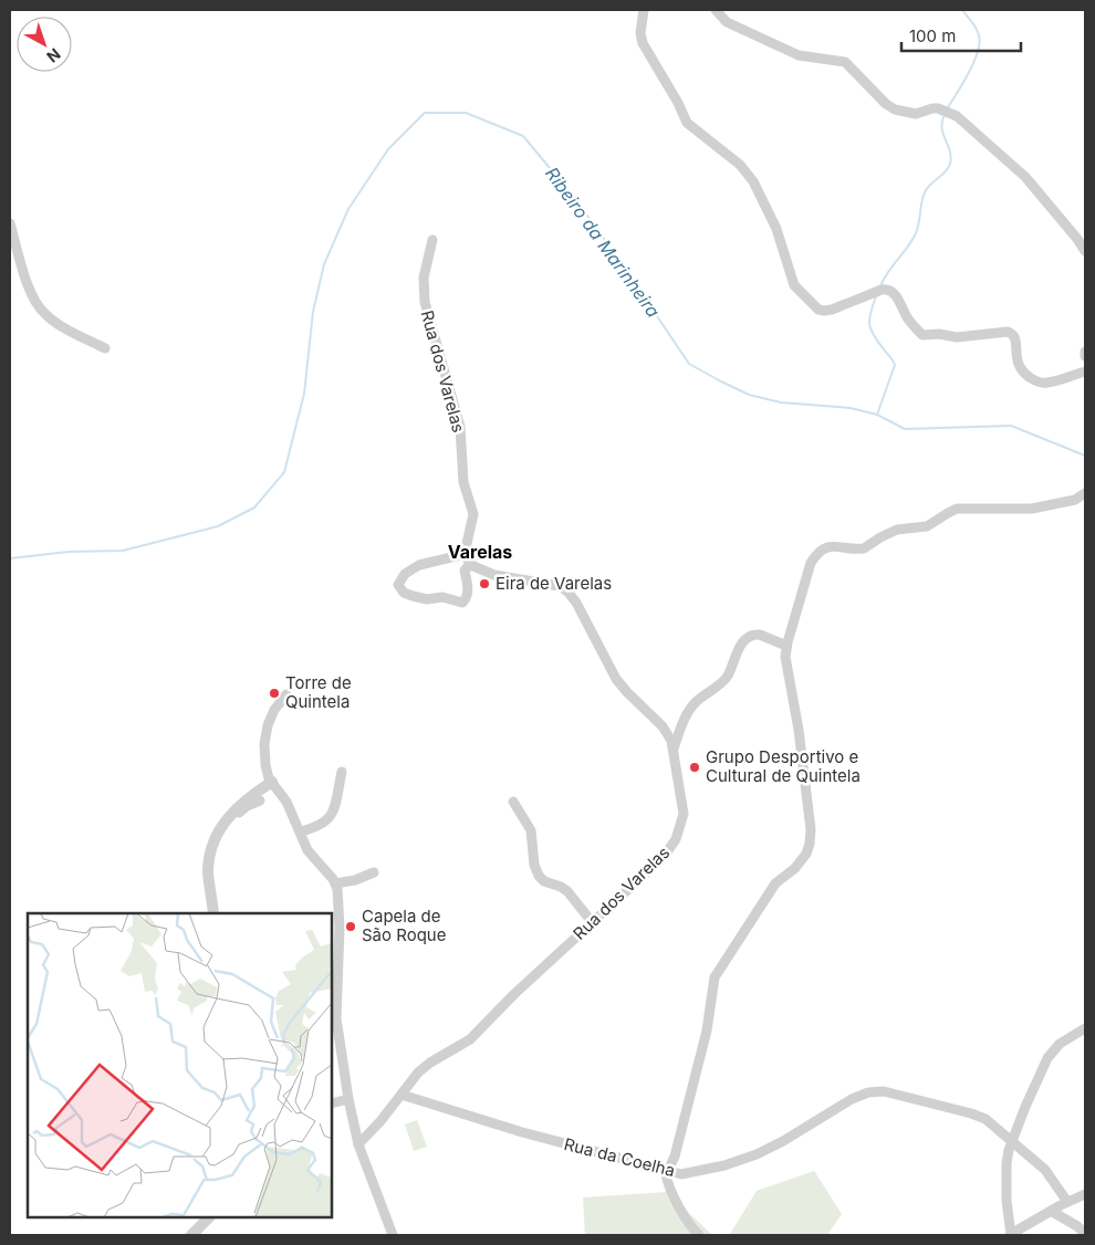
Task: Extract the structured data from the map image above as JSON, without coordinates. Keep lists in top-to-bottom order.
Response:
{
  "streets": {
    "street": ["Rua dos Varelas", "Rua da Coelha"]
  },
  "crossings": [
    ["Rua dos Varelas", "Rua da Coelha"]
  ],
  "districts": ["Varelas"],
  "water": ["Ribeiro da Marinheira"],
  "places": [
    "Eira de Varelas",
    "Torre de Quintela",
    "Grupo Desportivo e Cultural de Quintela",
    "Capela de São Roque"
  ],
  "scale_bar": "100 m",
  "north": "bottom right"
}
